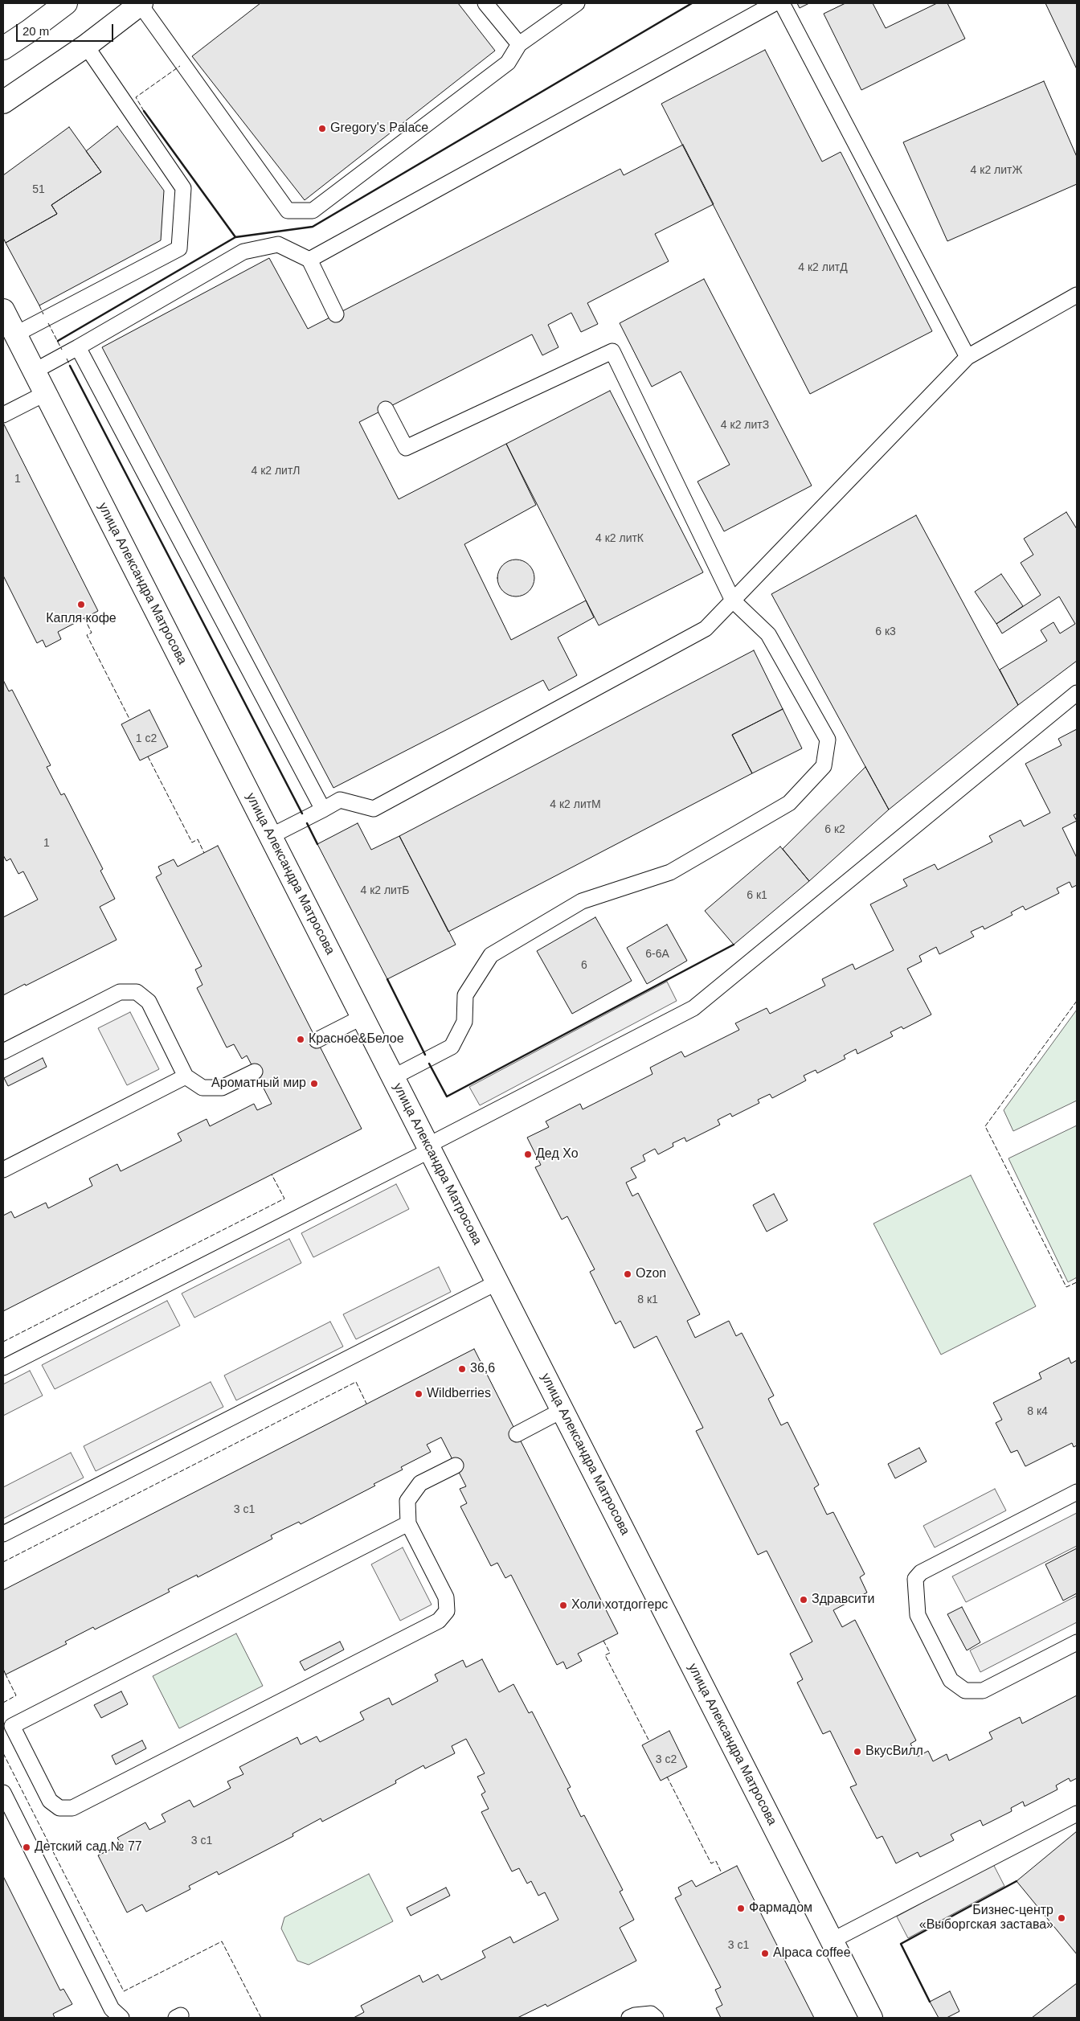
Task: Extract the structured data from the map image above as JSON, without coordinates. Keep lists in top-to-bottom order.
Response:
{
  "streets": {
    "street": ["улица Александра Матросова"]
  },
  "places": [
    "Gregory's Palace",
    "Капля кофе",
    "Красное&Белое",
    "Ароматный мир",
    "Дед Хо",
    "Ozon",
    "36,6",
    "Wildberries",
    "Здравсити",
    "Холи хотдоггерс",
    "ВкусВилл",
    "Детский сад № 77",
    "Фармадом",
    "Бизнес-центр «Выборгская застава»",
    "Alpaca coffee"
  ],
  "house_numbers": [
    "4 к2 литЖ",
    "51",
    "4 к2 литД",
    "4 к2 литЗ",
    "4 к2 литЛ",
    "1",
    "4 к2 литК",
    "6 к3",
    "1 с2",
    "4 к2 литМ",
    "6 к2",
    "1",
    "4 к2 литБ",
    "6 к1",
    "6-6А",
    "6",
    "8 к1",
    "8 к4",
    "3 с1",
    "3 с2",
    "3 с1",
    "3 с1"
  ],
  "scale_bar": "20 m"
}
